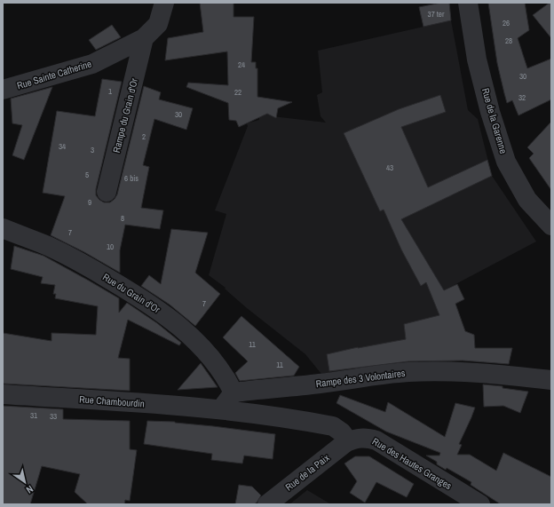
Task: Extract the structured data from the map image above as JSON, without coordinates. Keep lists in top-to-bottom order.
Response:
{
  "streets": {
    "street": [
      "Rue Sainte Catherine",
      "Rampe du Grain d'Or",
      "Rue de la Garenne",
      "Rue du Grain d'Or",
      "Rampe des 3 Volontaires",
      "Rue Chambourdin",
      "Rue des Hautes Granges",
      "Rue de la Paix"
    ]
  },
  "crossings": [
    ["Rue Sainte Catherine", "Rampe du Grain d'Or"],
    ["Rue du Grain d'Or", "Rampe des 3 Volontaires"],
    ["Rue des Hautes Granges", "Rue de la Paix"]
  ],
  "house_numbers": [
    "37 ter",
    "26",
    "28",
    "24",
    "30",
    "1",
    "22",
    "32",
    "30",
    "2",
    "34",
    "3",
    "43",
    "5",
    "6 bis",
    "9",
    "8",
    "7",
    "10",
    "7",
    "11",
    "11",
    "31",
    "33"
  ],
  "north": "bottom right"
}
